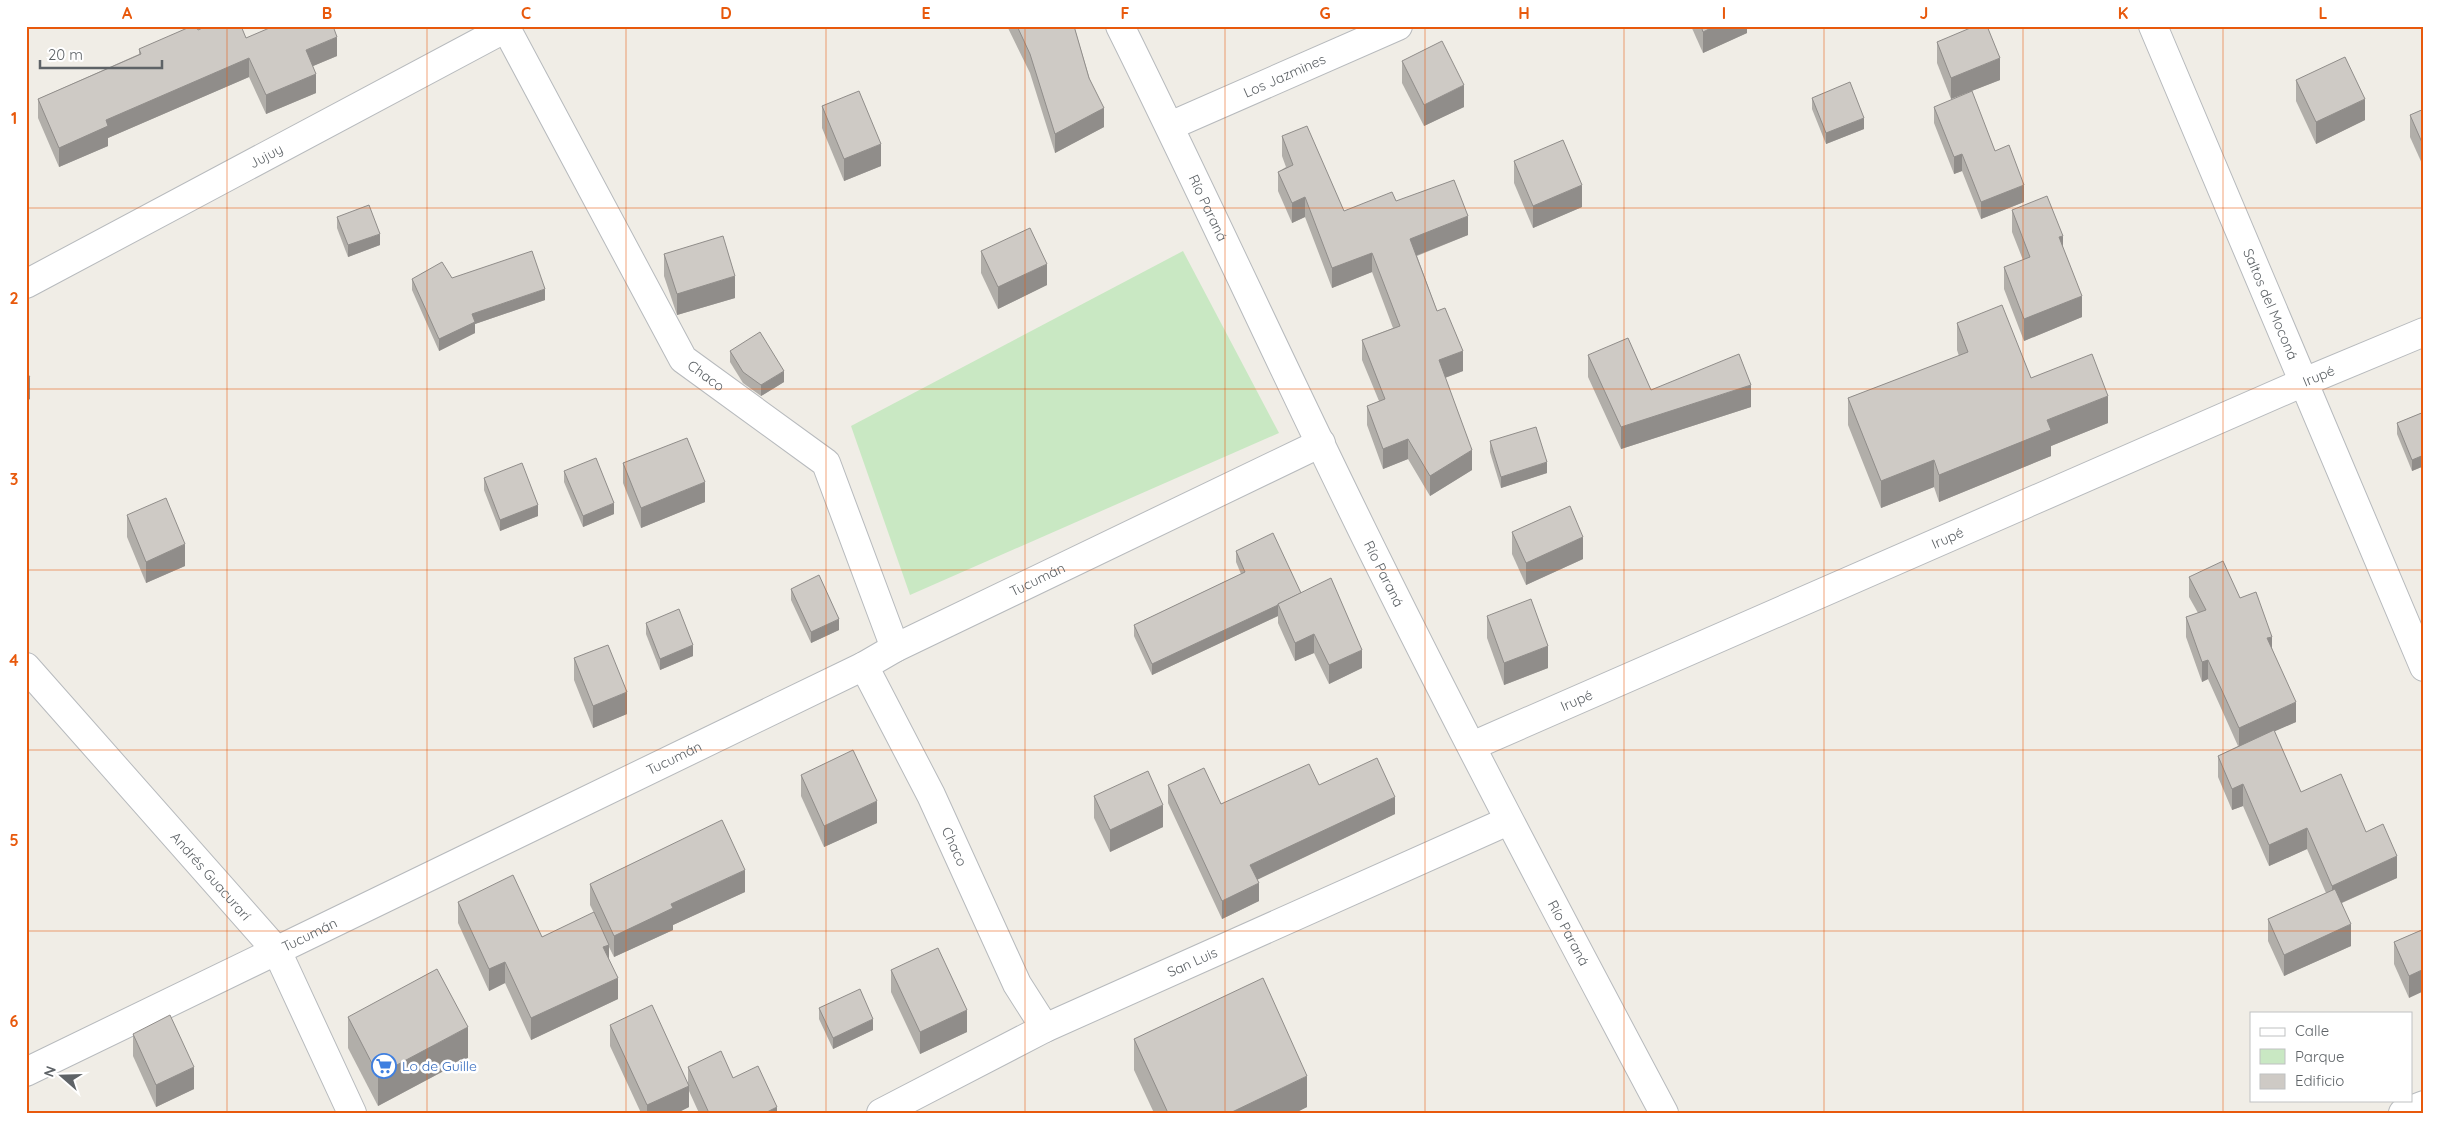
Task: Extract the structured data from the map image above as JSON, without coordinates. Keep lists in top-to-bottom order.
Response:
{
  "streets": {
    "street": [
      "Los Jazmines",
      "Jujuy",
      "Río Paraná",
      "Saltos del Moconá",
      "Chaco",
      "Irupé",
      "Tucumán",
      "Andrés Guacurarí",
      "San Luis"
    ]
  },
  "crossings": [
    ["Los Jazmines", "Río Paraná"],
    ["Jujuy", "Chaco"],
    ["Río Paraná", "Irupé"],
    ["Río Paraná", "Tucumán"],
    ["Río Paraná", "San Luis"],
    ["Saltos del Moconá", "Irupé"],
    ["Chaco", "Tucumán"],
    ["Chaco", "San Luis"],
    ["Tucumán", "Andrés Guacurarí"]
  ],
  "places": {
    "supermarket": ["Lo de Guille"]
  },
  "legend": ["Calle", "Parque", "Edificio"],
  "scale_bar": "20 m",
  "north": "left",
  "grid": {
    "columns": [
      "A",
      "B",
      "C",
      "D",
      "E",
      "F",
      "G",
      "H",
      "I",
      "J",
      "K",
      "L"
    ],
    "rows": [
      "1",
      "2",
      "3",
      "4",
      "5",
      "6"
    ]
  }
}
